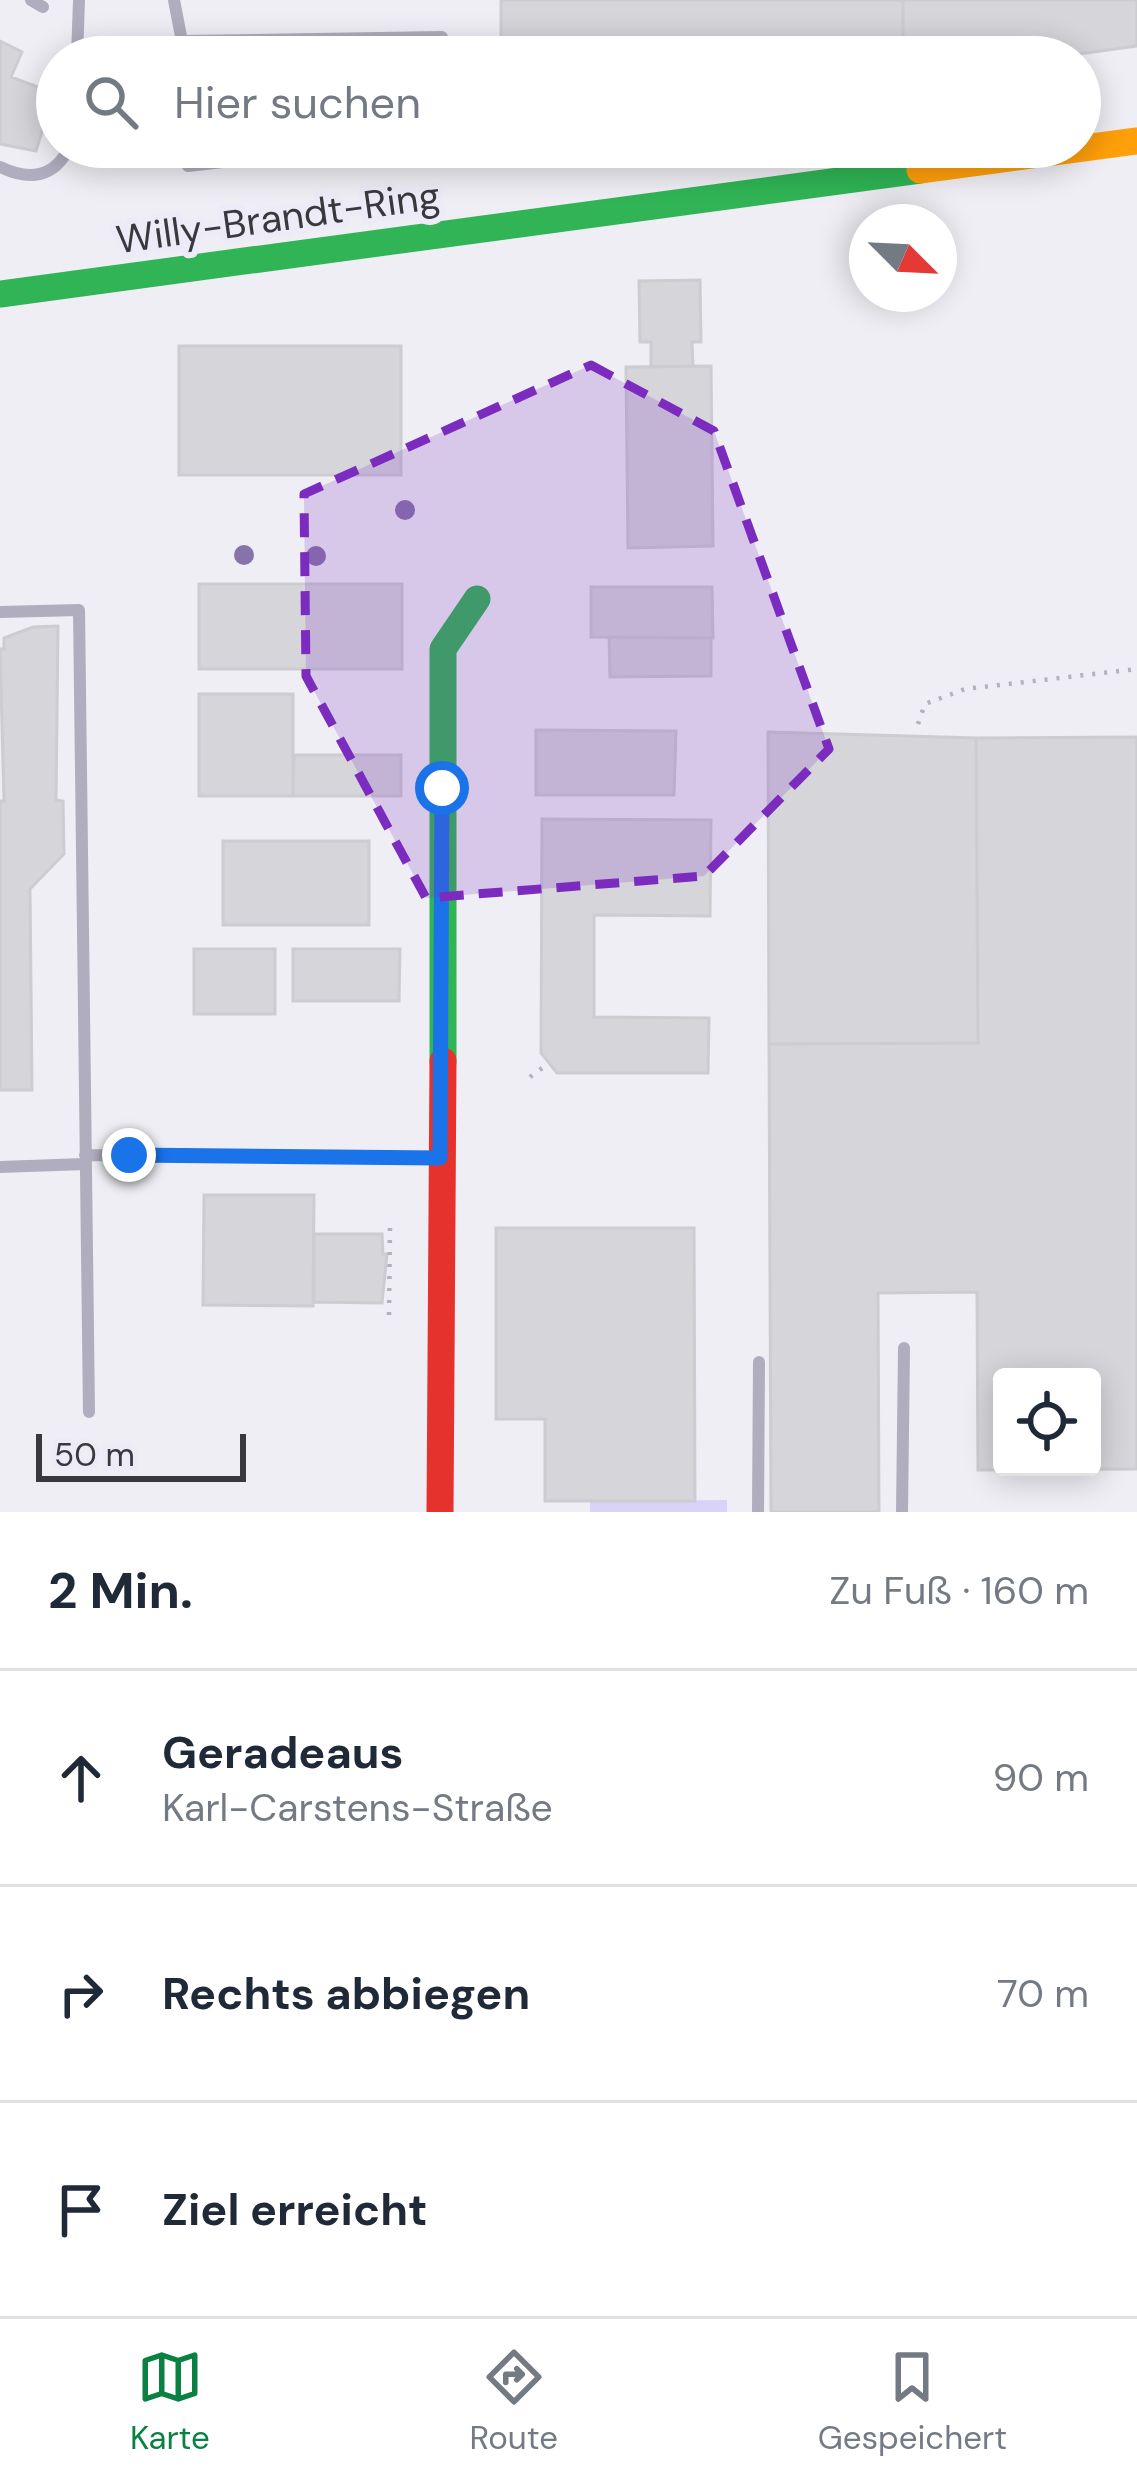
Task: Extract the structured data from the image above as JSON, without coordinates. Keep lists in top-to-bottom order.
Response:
{
  "streets": {
    "street": ["Willy-Brandt-Ring"]
  },
  "scale_bar": "50 m",
  "north": "bottom right",
  "page": {
    "search": "Hier suchen",
    "scale": "50 m",
    "heading": ["2 Min.", "Zu Fuß · 160 m"],
    "list": [
      ["Geradeaus", "Karl-Carstens-Straße", "90 m"],
      ["Rechts abbiegen", "70 m"],
      "Ziel erreicht"
    ],
    "nav": ["Karte", "Route", "Gespeichert"]
  }
}
